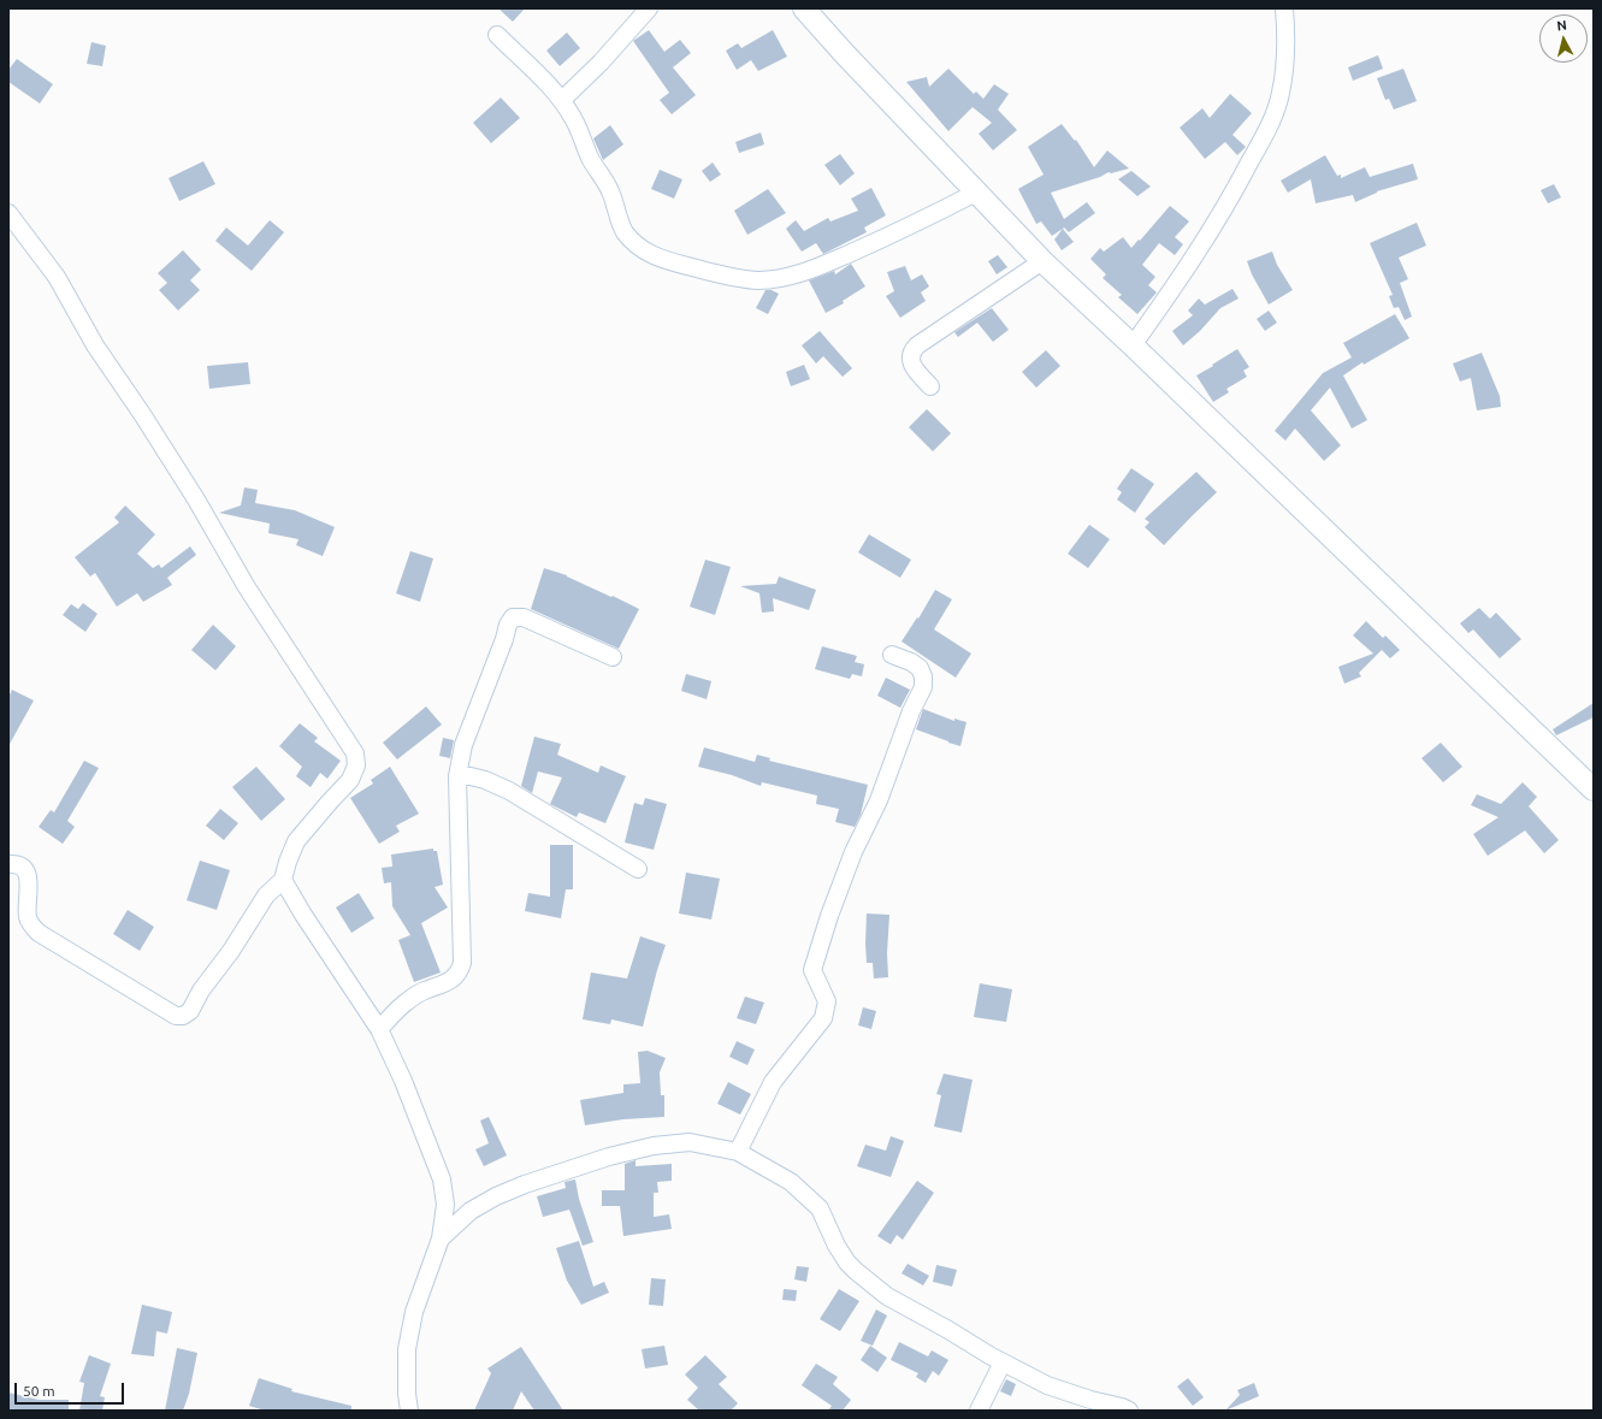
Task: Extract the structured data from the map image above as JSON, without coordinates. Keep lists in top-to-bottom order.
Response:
{
  "scale_bar": "50 m",
  "north": "top"
}
